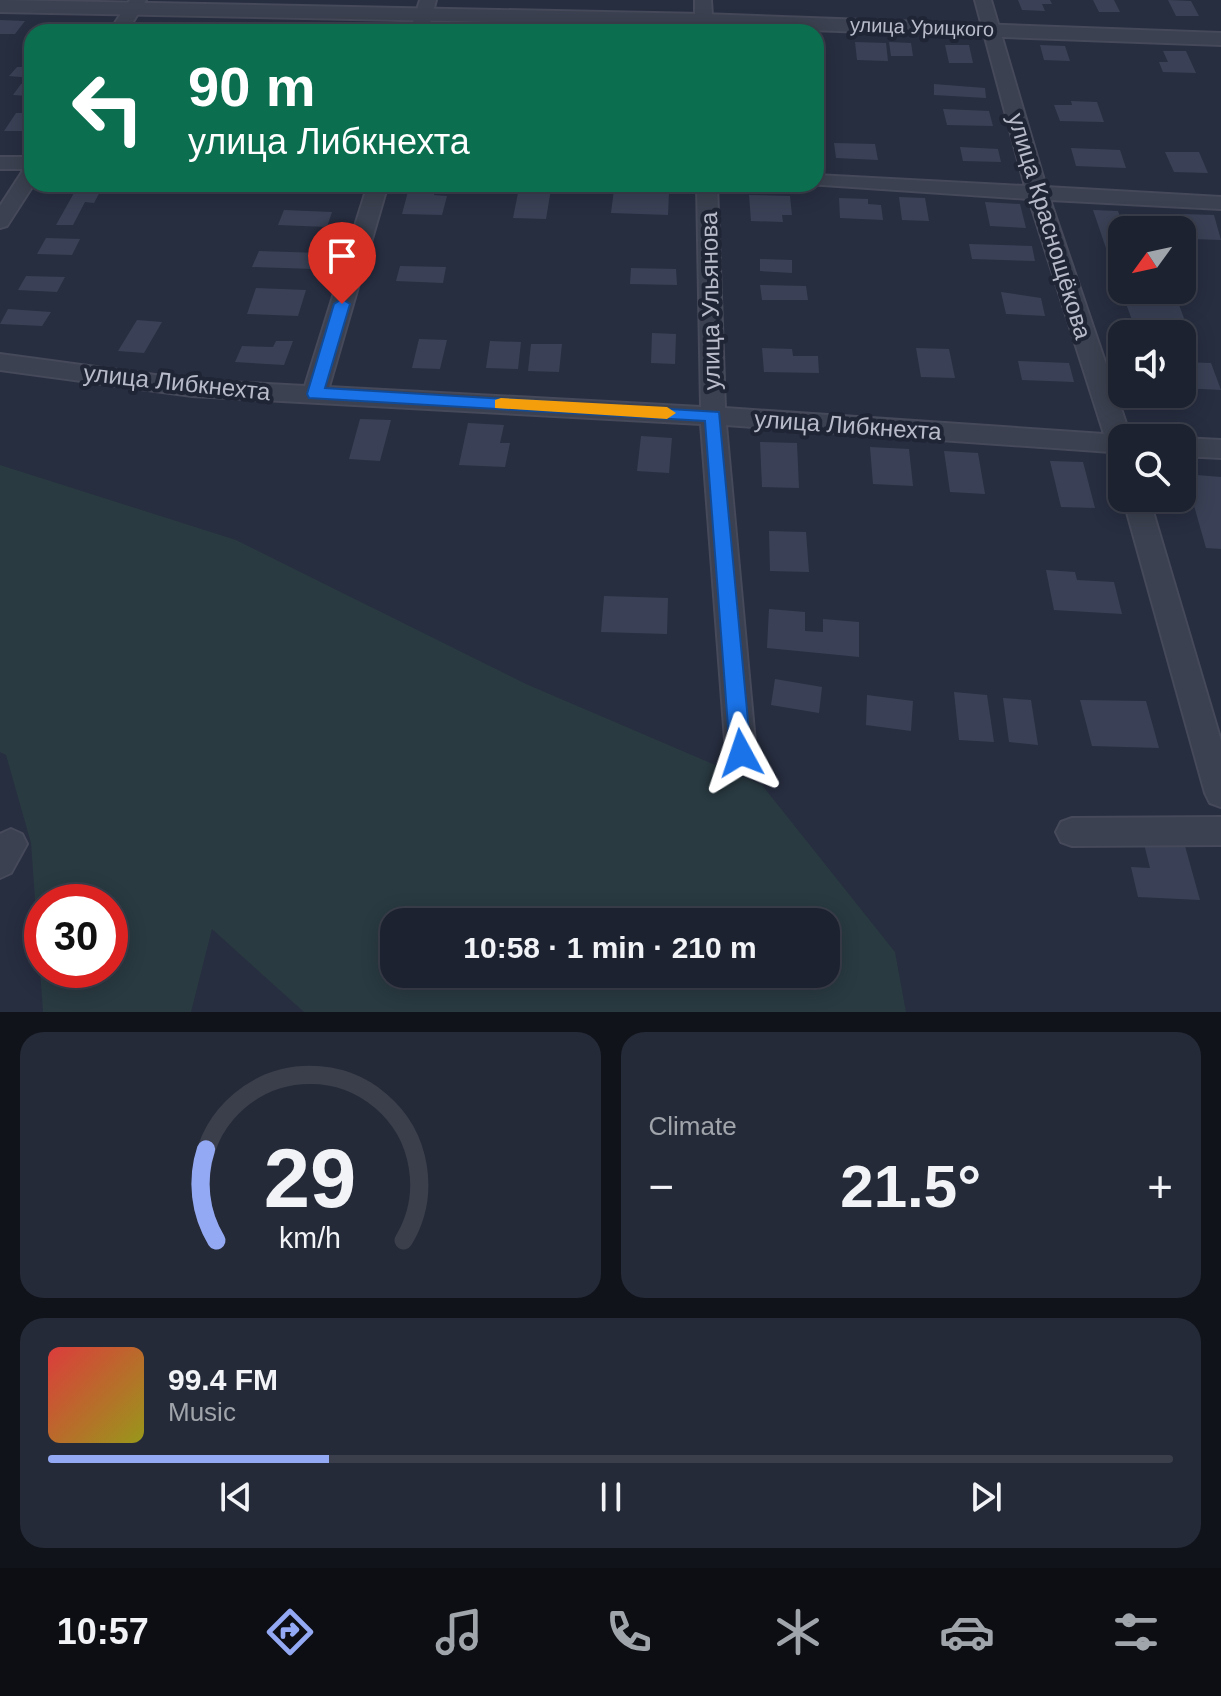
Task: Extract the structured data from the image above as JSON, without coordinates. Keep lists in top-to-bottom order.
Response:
{
  "streets": {
    "street": [
      "улица Урицкого",
      "улица Краснощёкова",
      "улица Ульянова",
      "улица Либкнехта"
    ]
  },
  "crossings": [
    ["улица Урицкого", "улица Краснощёкова"],
    ["улица Ульянова", "улица Либкнехта"]
  ],
  "north": "bottom left",
  "page": {
    "turn": ["90 m", "улица Либкнехта"],
    "limit": "30",
    "trip": "10:58 · 1 min · 210 m",
    "tile": "Climate",
    "heat": ["−", "21.5°", "+"],
    "song": ["99.4 FM", "Music"],
    "tabs": "10:57",
    "gauge": ["29", "km/h"]
  }
}
